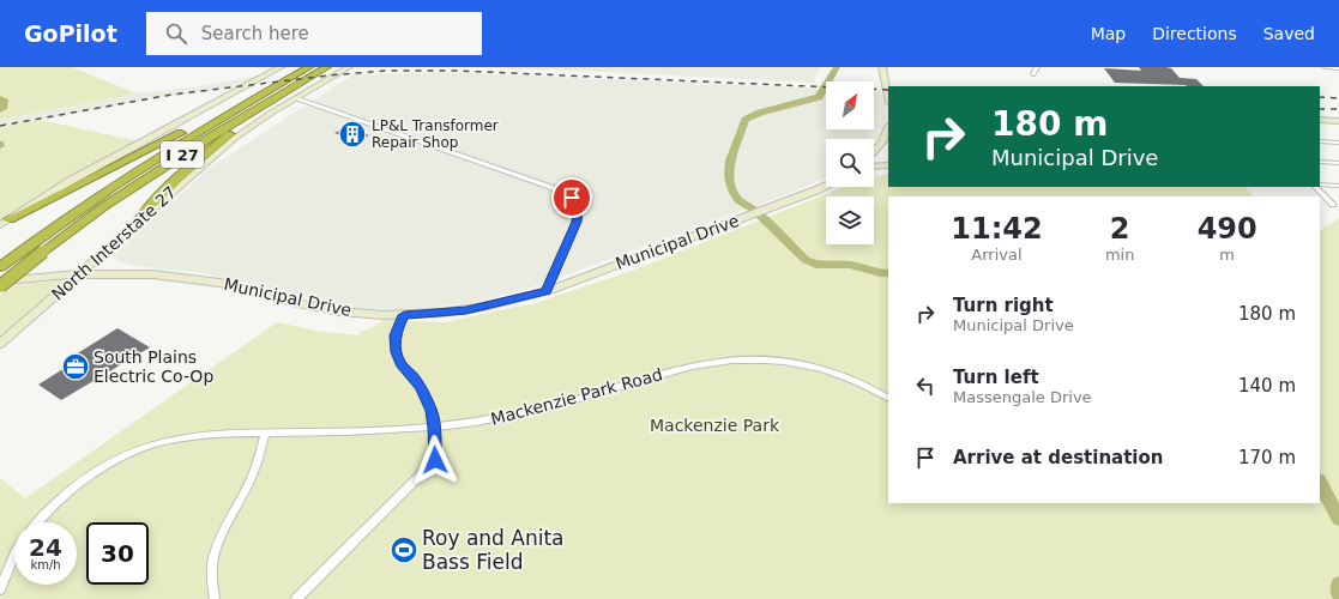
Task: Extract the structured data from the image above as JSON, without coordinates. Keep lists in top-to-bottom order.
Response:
{
  "streets": {
    "highway": ["I 27"],
    "main road": ["Municipal Drive", "North Interstate 27"],
    "street": ["Mackenzie Park Road"]
  },
  "crossings": [
    ["Municipal Drive", "North Interstate 27"]
  ],
  "parks": ["Mackenzie Park"],
  "places": {
    "building": ["LP&L Transformer Repair Shop"],
    "office": ["South Plains Electric Co-Op"],
    "sports": ["Roy and Anita Bass Field"]
  },
  "north": "top right",
  "page": {
    "header": "GoPilot",
    "search": "Search here",
    "nav": ["Map", "Directions", "Saved"],
    "turn": ["180 m", "Municipal Drive"],
    "eta": [
      "11:42",
      "Arrival",
      "2",
      "min",
      "490",
      "m"
    ],
    "list": [
      {
        "name": "Turn right",
        "note": "Municipal Drive",
        "value": "180 m"
      },
      {
        "name": "Turn left",
        "note": "Massengale Drive",
        "value": "140 m"
      },
      {
        "name": "Arrive at destination",
        "value": "170 m"
      }
    ],
    "speed": "24 km/h",
    "limit": "30"
  }
}
